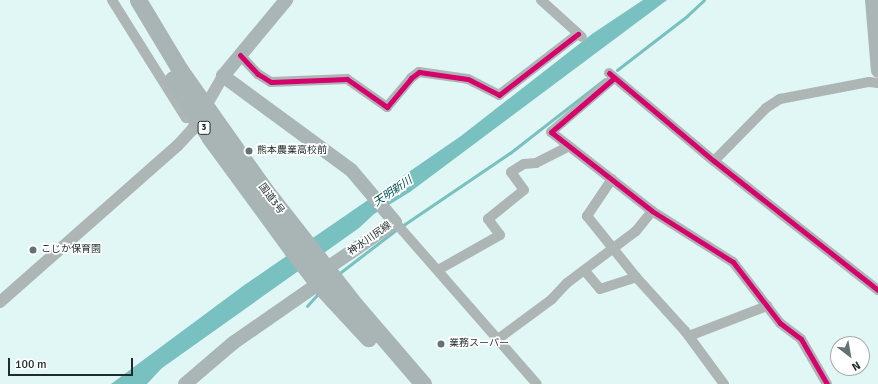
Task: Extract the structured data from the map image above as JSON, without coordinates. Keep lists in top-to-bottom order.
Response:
{
  "streets": {
    "highway": ["3", "国道3号"],
    "main road": ["神水川尻線"]
  },
  "crossings": [
    ["国道3号", "神水川尻線"]
  ],
  "water": ["天明新川"],
  "places": ["熊本農業高校前", "こじか保育園", "業務スーパー"],
  "scale_bar": "100 m",
  "north": "bottom right"
}
